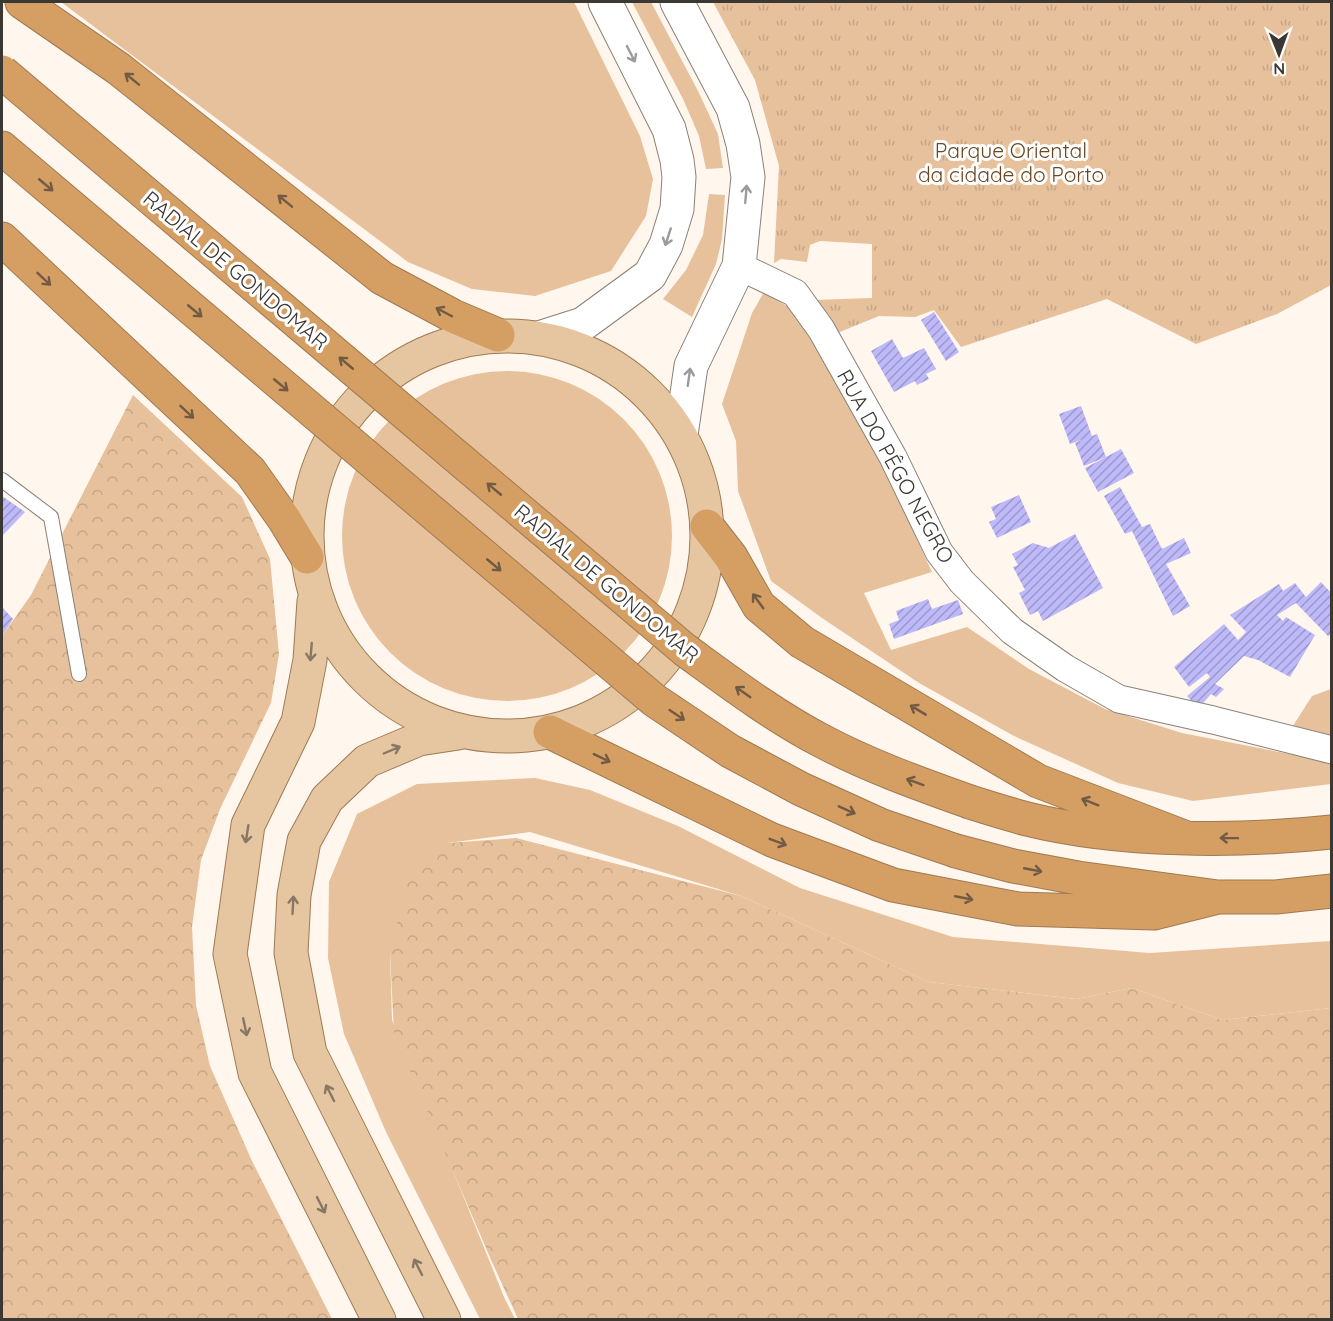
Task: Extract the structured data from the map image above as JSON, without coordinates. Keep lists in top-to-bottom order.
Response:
{
  "streets": {
    "highway": ["RADIAL DE GONDOMAR"],
    "street": ["RUA DO PÊGO NEGRO"]
  },
  "parks": ["Parque Oriental da cidade do Porto"],
  "north": "bottom"
}
